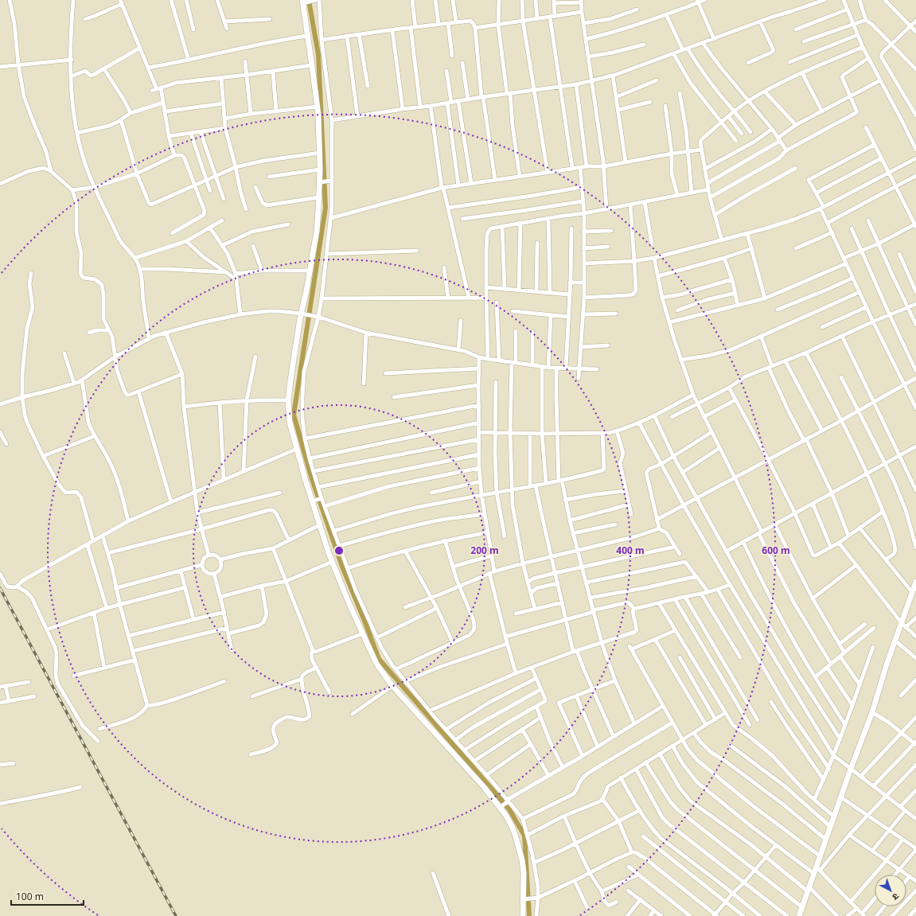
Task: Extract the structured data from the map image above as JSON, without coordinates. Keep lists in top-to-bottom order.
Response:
{
  "scale_bar": "100 m",
  "north": "bottom right",
  "rings": ["200 m", "400 m", "600 m"]
}
